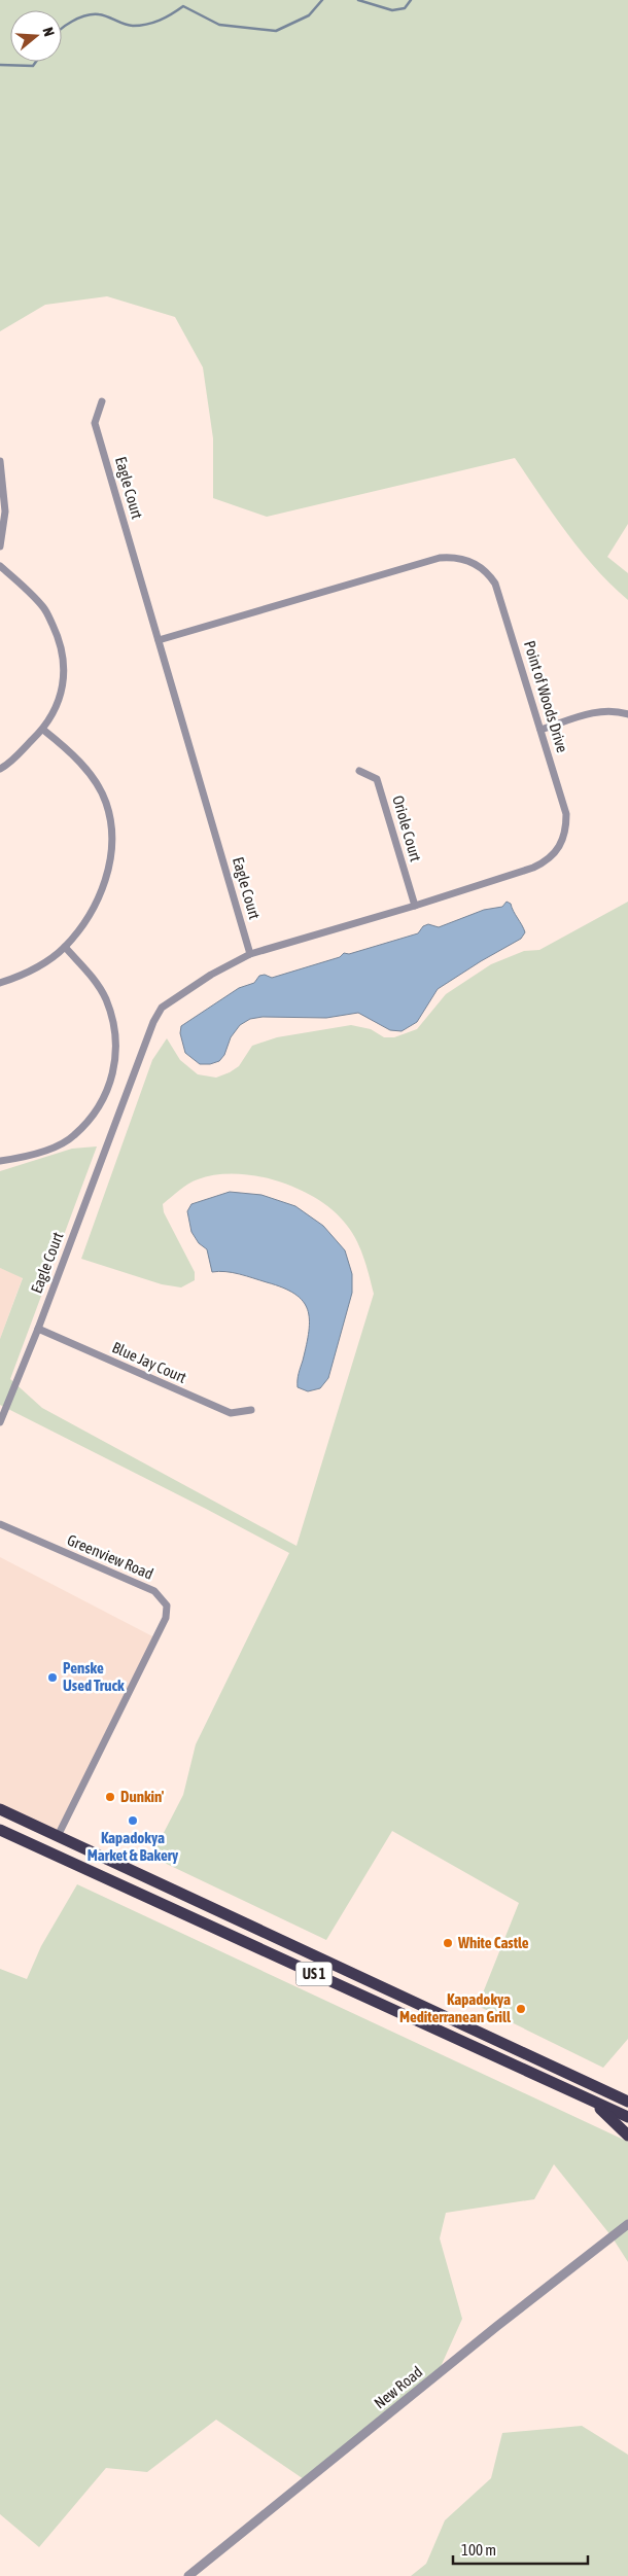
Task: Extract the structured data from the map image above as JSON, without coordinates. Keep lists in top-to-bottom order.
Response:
{
  "streets": {
    "highway": ["US 1"],
    "street": [
      "Eagle Court",
      "Point of Woods Drive",
      "Oriole Court",
      "Blue Jay Court",
      "Greenview Road",
      "New Road"
    ]
  },
  "crossings": [
    ["Eagle Court", "Point of Woods Drive"],
    ["Eagle Court", "Blue Jay Court"],
    ["Point of Woods Drive", "Oriole Court"],
    ["Greenview Road", "US 1"]
  ],
  "places": [
    "Penske Used Truck",
    "Dunkin'",
    "Kapadokya Market & Bakery",
    "White Castle",
    "Kapadokya Mediterranean Grill"
  ],
  "scale_bar": "100 m",
  "north": "right"
}
